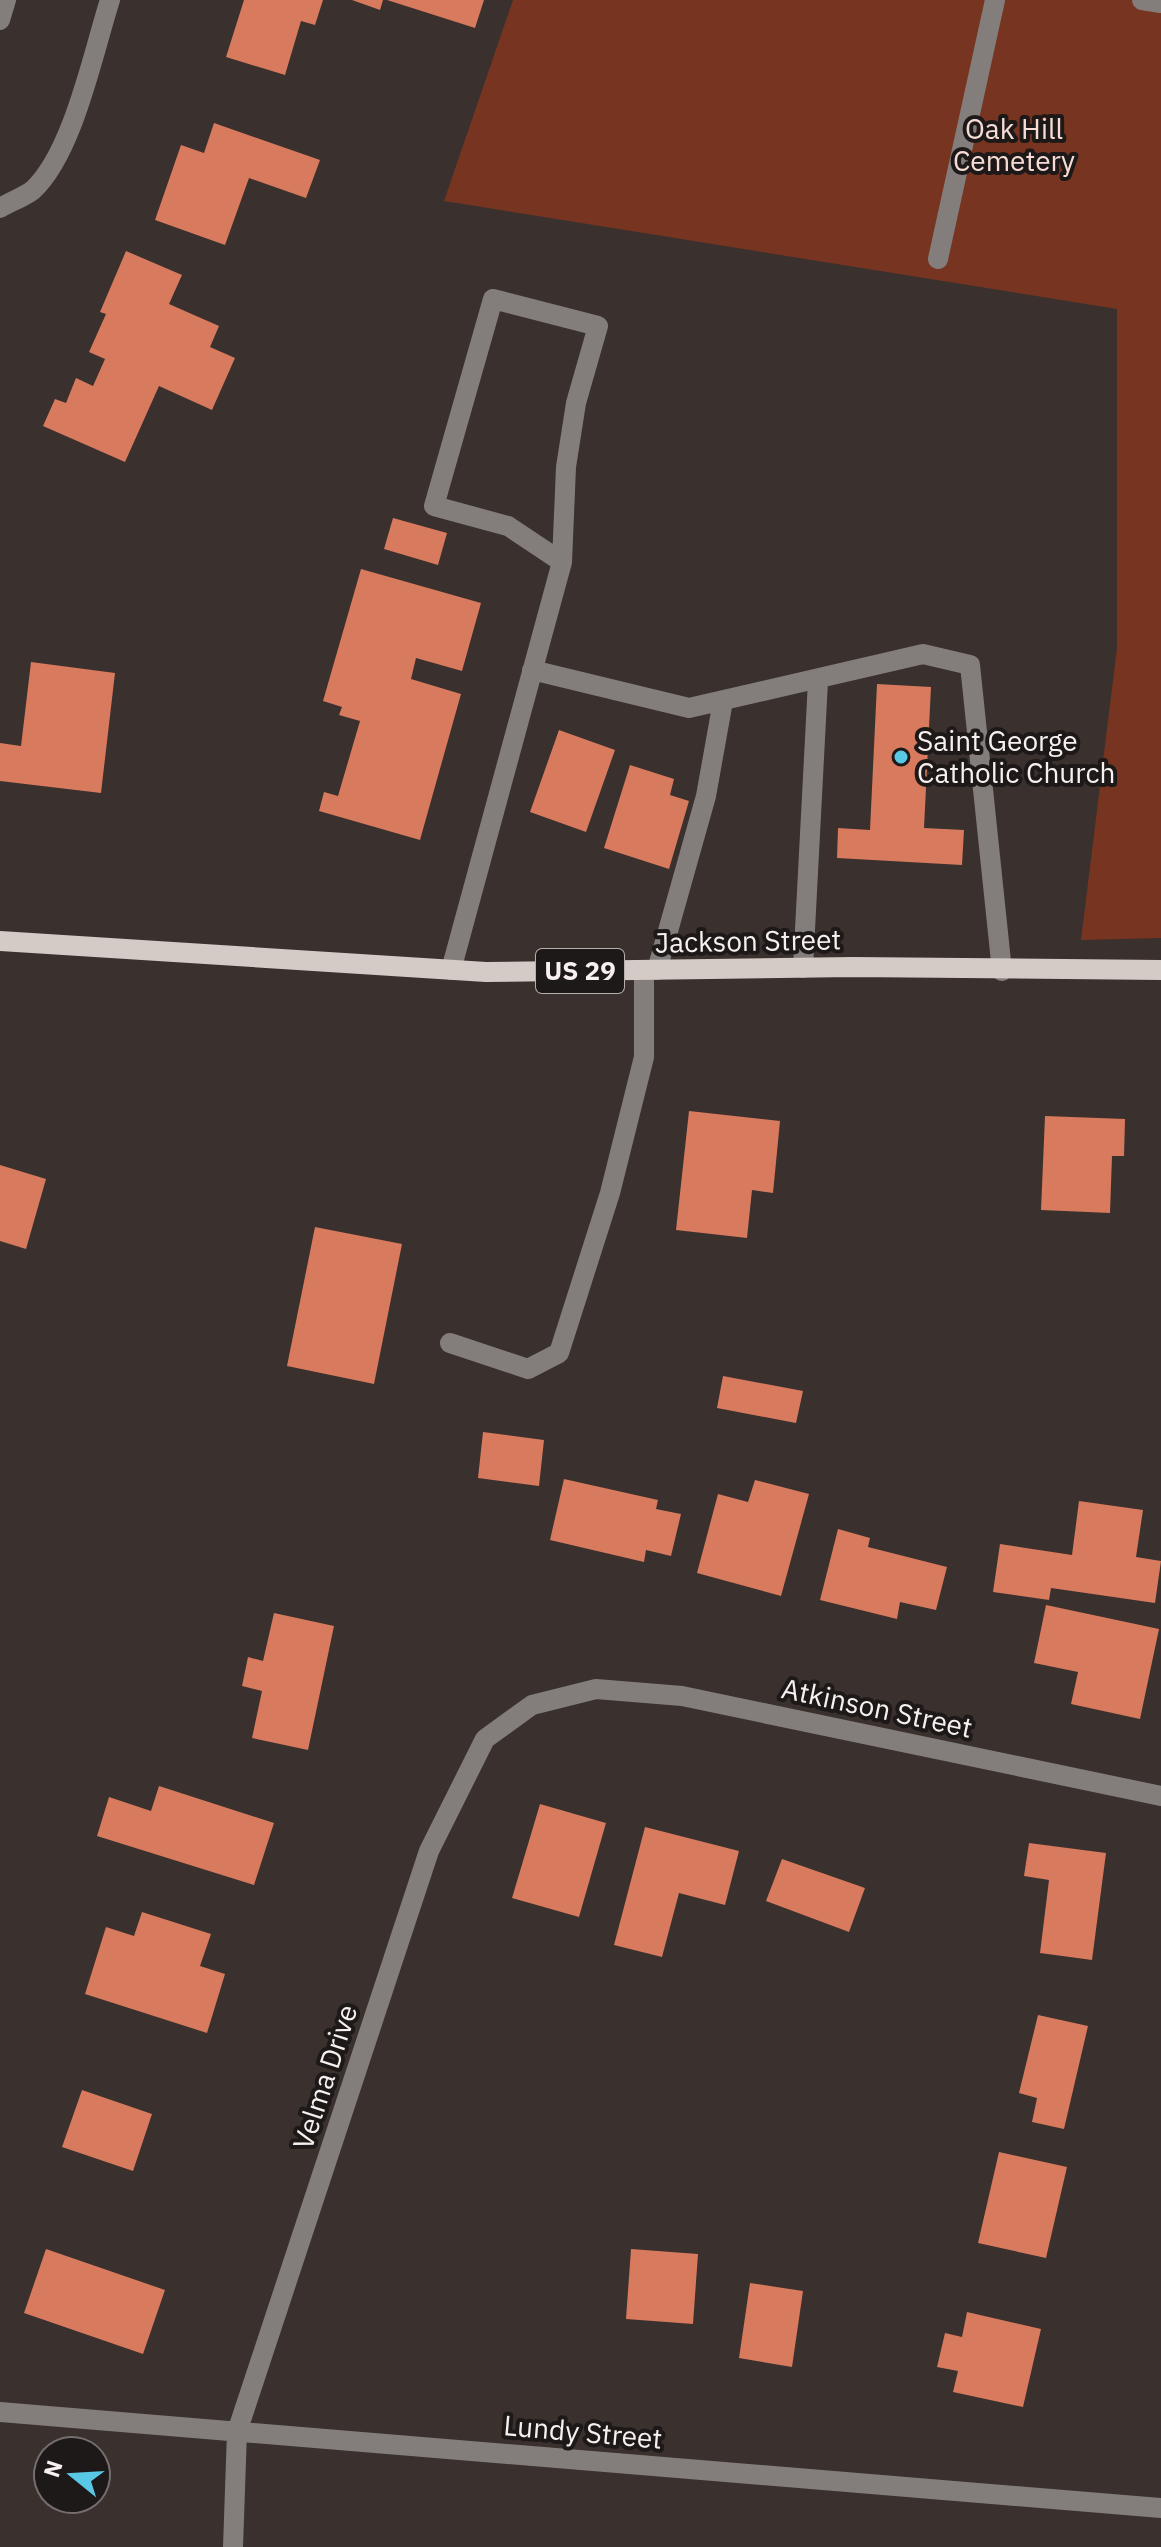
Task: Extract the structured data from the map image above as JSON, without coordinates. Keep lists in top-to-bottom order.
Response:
{
  "streets": {
    "main road": ["Jackson Street", "US 29"],
    "street": ["Atkinson Street", "Velma Drive", "Lundy Street"]
  },
  "crossings": [
    ["Atkinson Street", "Velma Drive"],
    ["Velma Drive", "Lundy Street"]
  ],
  "parks": ["Oak Hill Cemetery"],
  "places": ["Saint George Catholic Church"],
  "north": "left"
}
